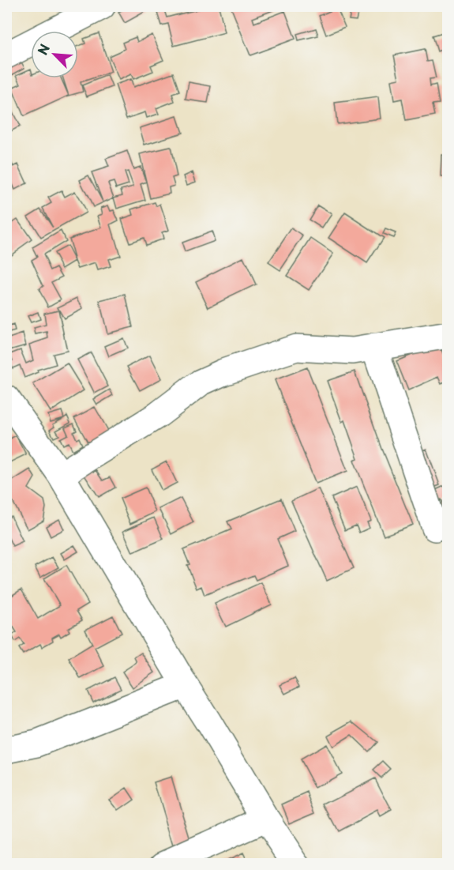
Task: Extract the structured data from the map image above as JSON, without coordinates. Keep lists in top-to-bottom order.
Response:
{
  "north": "top left"
}
